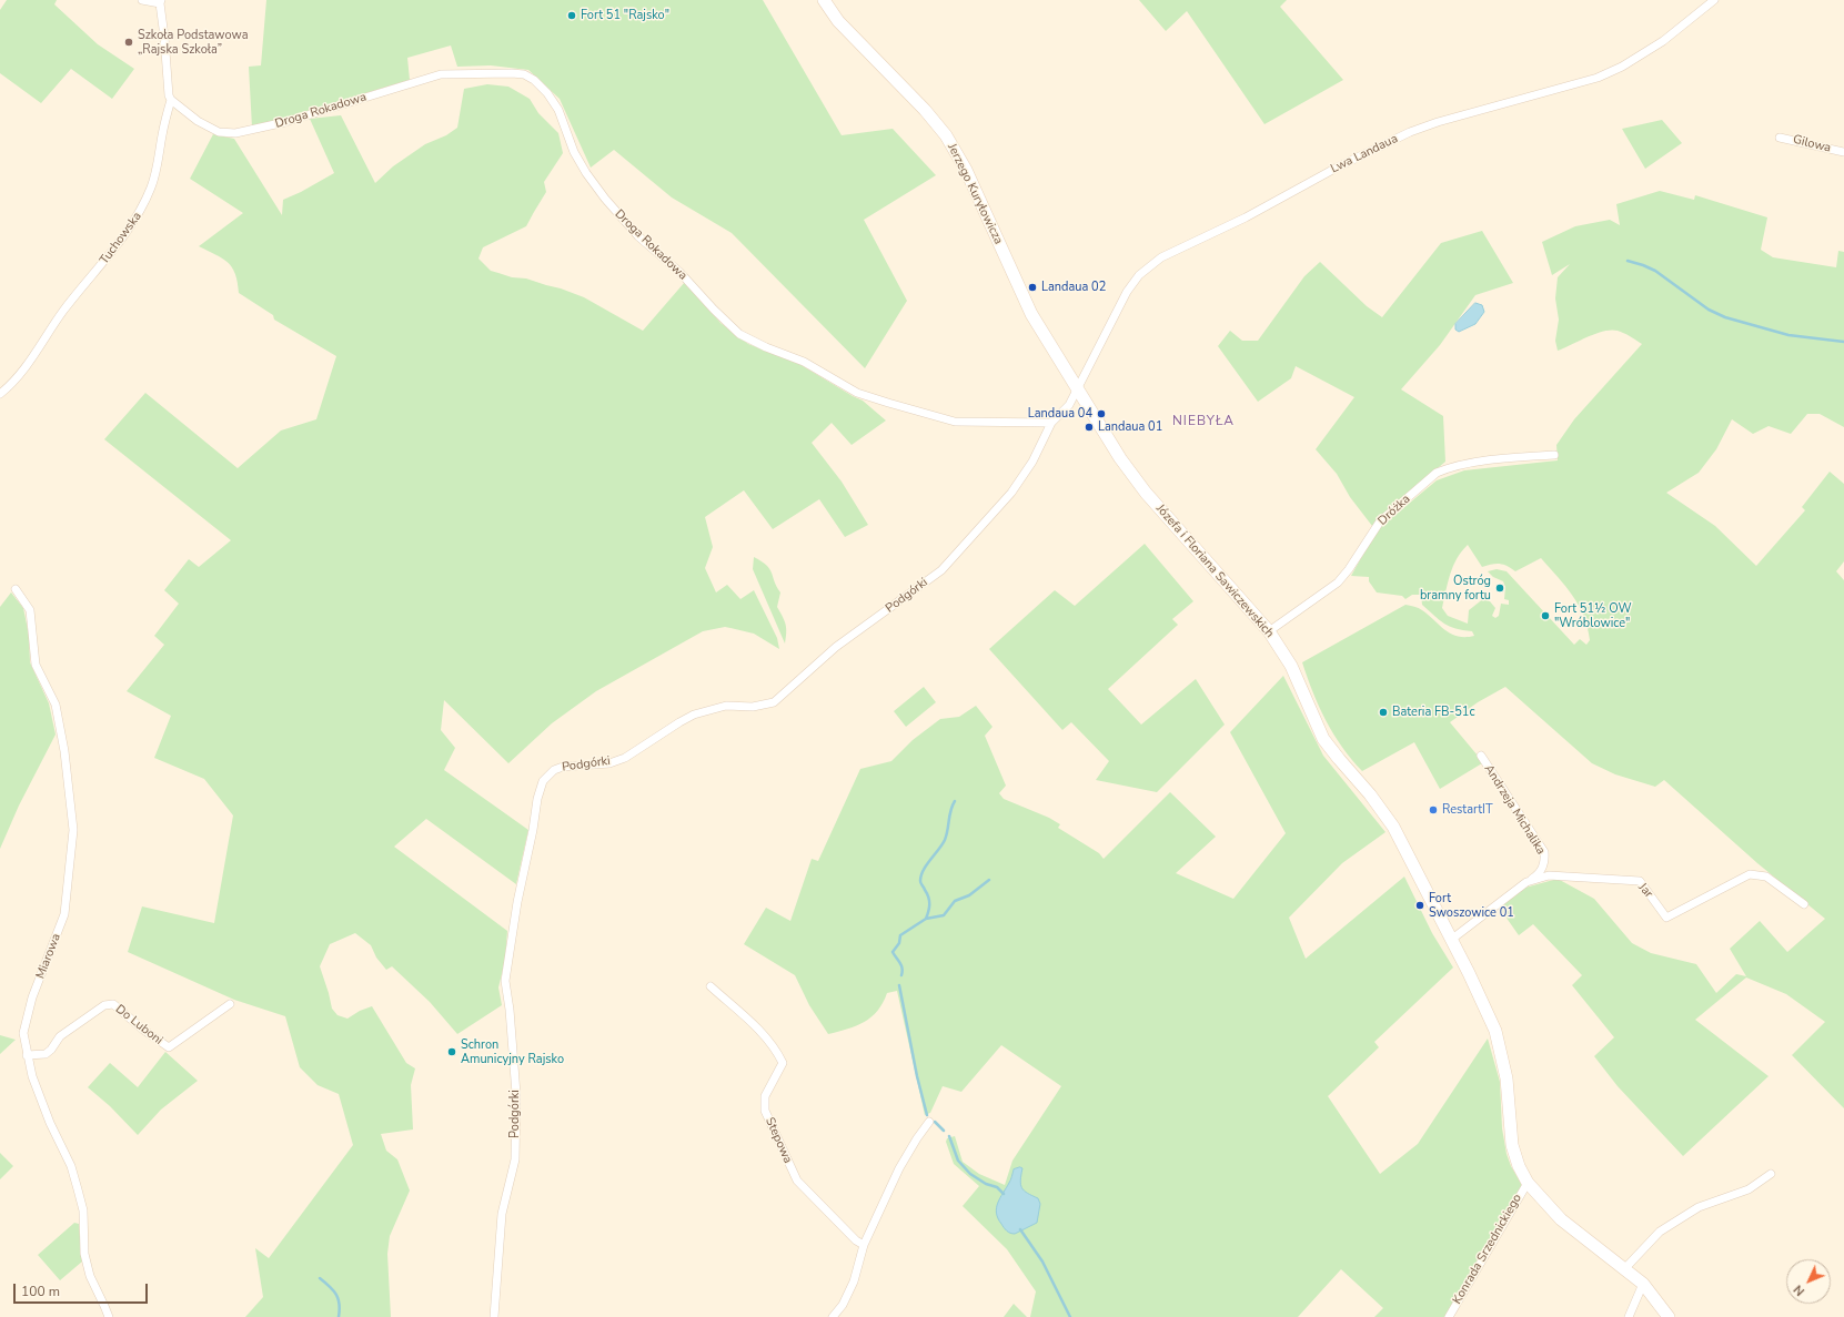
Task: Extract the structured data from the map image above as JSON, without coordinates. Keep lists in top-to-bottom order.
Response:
{
  "streets": {
    "street": [
      "Droga Rokadowa",
      "Gilowa",
      "Lwa Landaua",
      "Jerzego Kuryłowicza",
      "Tuchowska",
      "Dróżka",
      "Józefa i Floriana Sawiczewskich",
      "Podgórki",
      "Andrzeja Michalika",
      "Jar",
      "Miarowa",
      "Do Luboni",
      "Stepowa",
      "Konrada Srzednickiego"
    ]
  },
  "crossings": [
    ["Droga Rokadowa", "Tuchowska"],
    ["Droga Rokadowa", "Podgórki"],
    ["Lwa Landaua", "Jerzego Kuryłowicza"],
    ["Lwa Landaua", "Józefa i Floriana Sawiczewskich"],
    ["Lwa Landaua", "Podgórki"],
    ["Jerzego Kuryłowicza", "Józefa i Floriana Sawiczewskich"],
    ["Jerzego Kuryłowicza", "Podgórki"],
    ["Dróżka", "Józefa i Floriana Sawiczewskich"],
    ["Józefa i Floriana Sawiczewskich", "Podgórki"],
    ["Józefa i Floriana Sawiczewskich", "Jar"],
    ["Józefa i Floriana Sawiczewskich", "Konrada Srzednickiego"],
    ["Andrzeja Michalika", "Jar"],
    ["Miarowa", "Do Luboni"]
  ],
  "districts": ["NIEBYŁA"],
  "places": [
    "Fort 51 \"Rajsko\"",
    "Szkoła Podstawowa „Rajska Szkoła”",
    "Landaua 02",
    "Landaua 04",
    "Landaua 01",
    "Ostróg bramny fortu",
    "Fort 51½ OW \"Wróblowice\"",
    "Bateria FB-51c",
    "RestartIT",
    "Fort Swoszowice 01",
    "Schron Amunicyjny Rajsko"
  ],
  "scale_bar": "100 m",
  "north": "bottom left"
}
